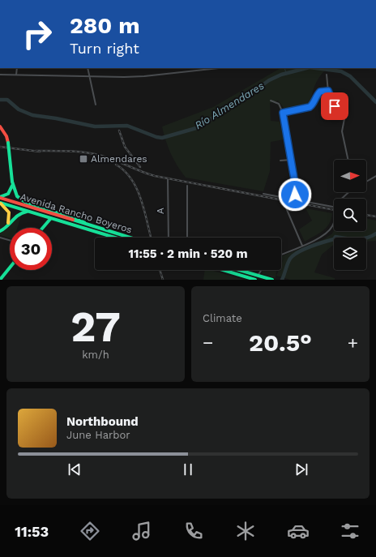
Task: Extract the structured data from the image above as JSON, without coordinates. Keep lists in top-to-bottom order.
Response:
{
  "streets": {
    "main road": ["Avenida Rancho Boyeros"],
    "street": ["A"]
  },
  "water": ["Río Almendares"],
  "places": {
    "transit": ["Almendares"]
  },
  "north": "right",
  "page": {
    "turn": ["280 m", "Turn right"],
    "limit": "30",
    "trip": "11:55 · 2 min · 520 m",
    "tile": [
      ["27", "km/h"],
      "Climate"
    ],
    "heat": ["−", "20.5°", "+"],
    "song": ["Northbound", "June Harbor"],
    "tabs": "11:53"
  }
}
